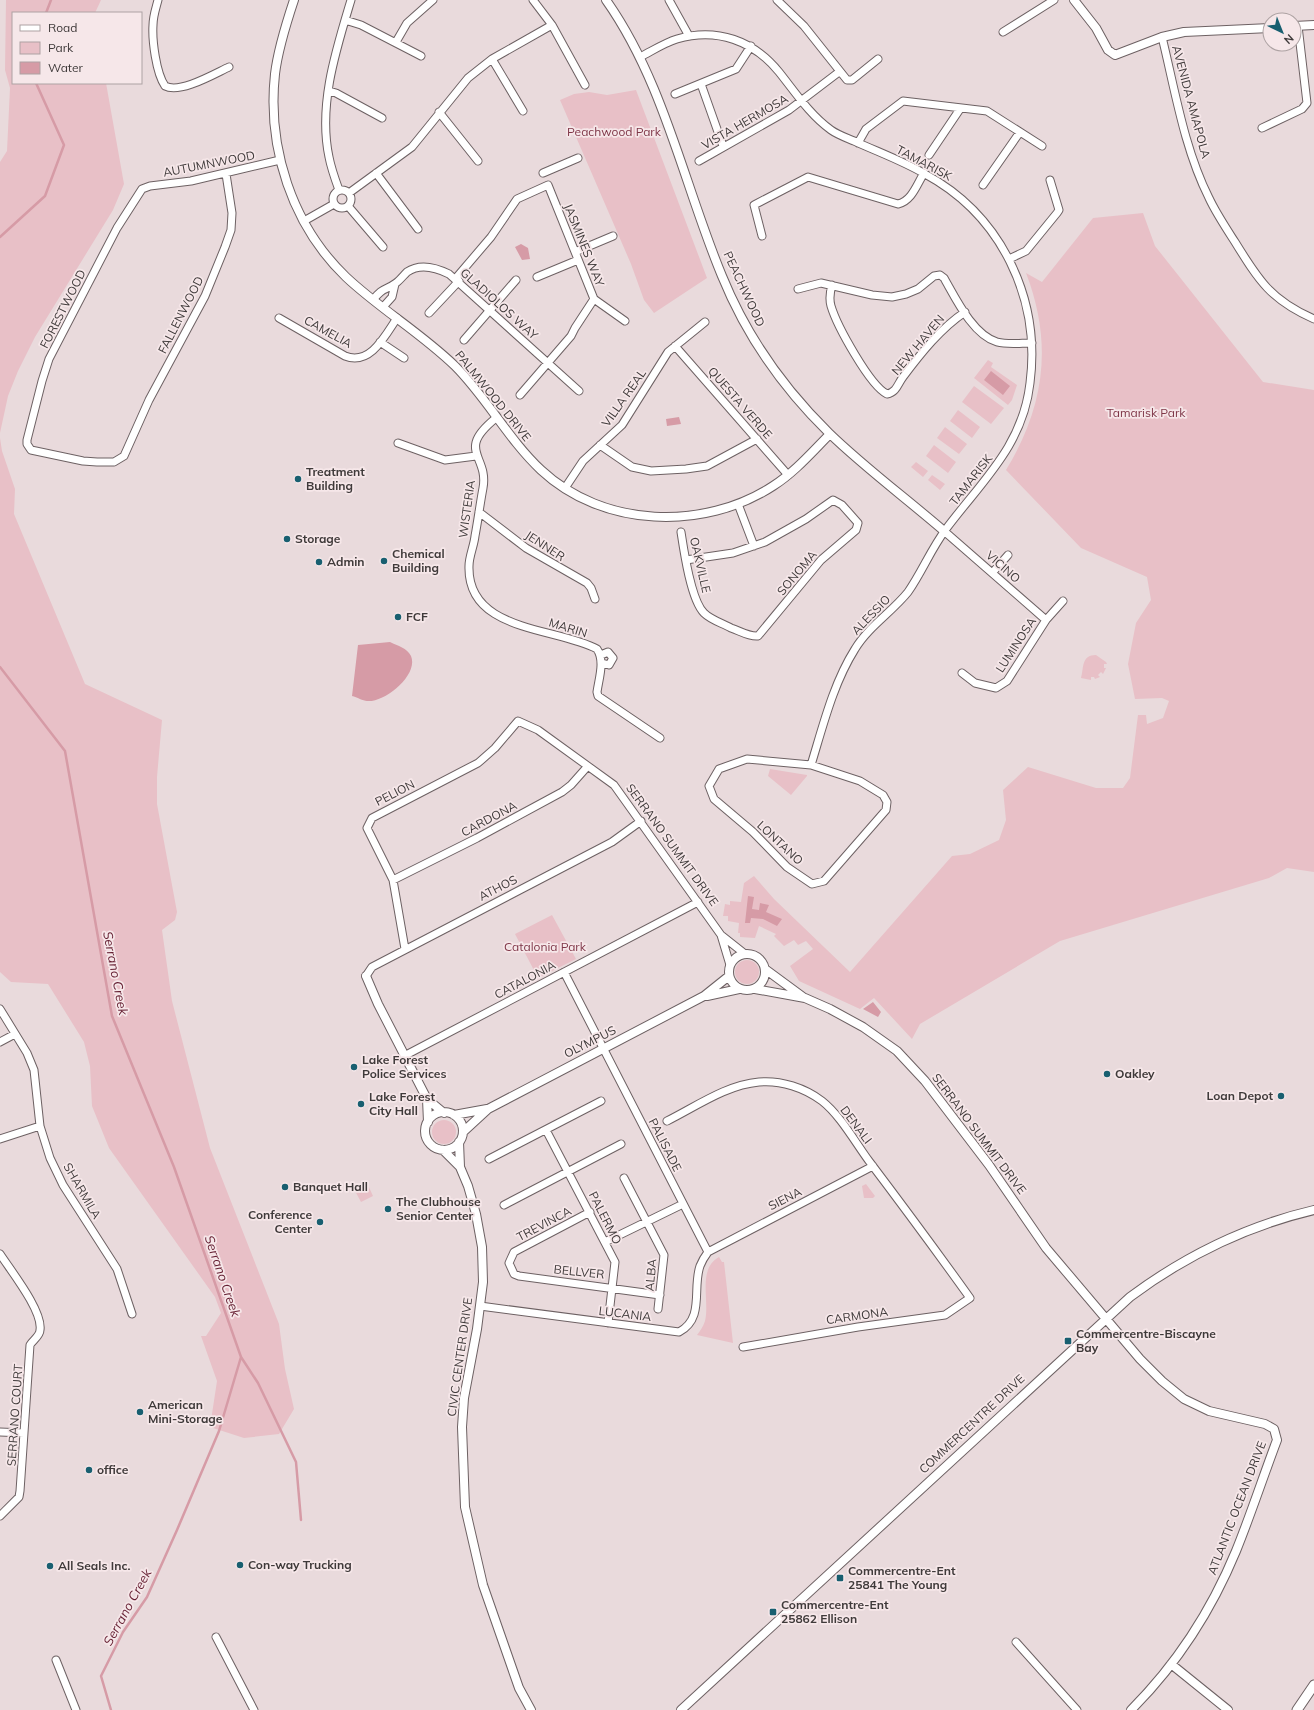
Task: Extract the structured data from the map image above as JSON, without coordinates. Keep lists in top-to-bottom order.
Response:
{
  "streets": {
    "street": [
      "AVENIDA AMAPOLA",
      "VISTA HERMOSA",
      "TAMARISK",
      "AUTUMNWOOD",
      "JASMINES WAY",
      "PEACHWOOD",
      "GLADIOLOS WAY",
      "FORESTWOOD",
      "FALLENWOOD",
      "CAMELIA",
      "NEW HAVEN",
      "PALMWOOD DRIVE",
      "VILLA REAL",
      "QUESTA VERDE",
      "WISTERIA",
      "JENNER",
      "OAKVILLE",
      "VICINO",
      "SONOMA",
      "ALESSIO",
      "MARIN",
      "LUMINOSA",
      "PELION",
      "CARDONA",
      "LONTANO",
      "SERRANO SUMMIT DRIVE",
      "ATHOS",
      "CATALONIA",
      "OLYMPUS",
      "DENALI",
      "PALISADE",
      "SHARMILA",
      "SIENA",
      "PALERMO",
      "TREVINCA",
      "BELLVER",
      "ALBA",
      "LUCANIA",
      "CARMONA",
      "CIVIC CENTER DRIVE",
      "SERRANO COURT",
      "COMMERCENTRE DRIVE",
      "ATLANTIC OCEAN DRIVE"
    ]
  },
  "crossings": [
    ["VISTA HERMOSA", "TAMARISK"],
    ["TAMARISK", "PEACHWOOD"],
    ["TAMARISK", "VICINO"],
    ["TAMARISK", "ALESSIO"],
    ["AUTUMNWOOD", "FORESTWOOD"],
    ["AUTUMNWOOD", "FALLENWOOD"],
    ["AUTUMNWOOD", "PALMWOOD DRIVE"],
    ["JASMINES WAY", "GLADIOLOS WAY"],
    ["PEACHWOOD", "PALMWOOD DRIVE"],
    ["PEACHWOOD", "VICINO"],
    ["PEACHWOOD", "ALESSIO"],
    ["GLADIOLOS WAY", "PALMWOOD DRIVE"],
    ["FORESTWOOD", "FALLENWOOD"],
    ["CAMELIA", "PALMWOOD DRIVE"],
    ["PALMWOOD DRIVE", "VILLA REAL"],
    ["PALMWOOD DRIVE", "QUESTA VERDE"],
    ["PALMWOOD DRIVE", "WISTERIA"],
    ["VILLA REAL", "QUESTA VERDE"],
    ["WISTERIA", "JENNER"],
    ["WISTERIA", "MARIN"],
    ["OAKVILLE", "SONOMA"],
    ["VICINO", "ALESSIO"],
    ["VICINO", "LUMINOSA"],
    ["ALESSIO", "LONTANO"],
    ["PELION", "CARDONA"],
    ["PELION", "SERRANO SUMMIT DRIVE"],
    ["PELION", "ATHOS"],
    ["CARDONA", "SERRANO SUMMIT DRIVE"],
    ["SERRANO SUMMIT DRIVE", "ATHOS"],
    ["SERRANO SUMMIT DRIVE", "CATALONIA"],
    ["SERRANO SUMMIT DRIVE", "OLYMPUS"],
    ["SERRANO SUMMIT DRIVE", "COMMERCENTRE DRIVE"],
    ["SERRANO SUMMIT DRIVE", "ATLANTIC OCEAN DRIVE"],
    ["ATHOS", "CIVIC CENTER DRIVE"],
    ["CATALONIA", "PALISADE"],
    ["CATALONIA", "CIVIC CENTER DRIVE"],
    ["OLYMPUS", "PALISADE"],
    ["OLYMPUS", "CIVIC CENTER DRIVE"],
    ["DENALI", "SIENA"],
    ["DENALI", "CARMONA"],
    ["PALISADE", "SIENA"],
    ["PALISADE", "LUCANIA"],
    ["SIENA", "LUCANIA"],
    ["PALERMO", "TREVINCA"],
    ["PALERMO", "BELLVER"],
    ["PALERMO", "LUCANIA"],
    ["TREVINCA", "BELLVER"],
    ["BELLVER", "ALBA"],
    ["LUCANIA", "CIVIC CENTER DRIVE"]
  ],
  "water": ["Serrano Creek"],
  "parks": ["Peachwood Park", "Tamarisk Park", "Catalonia Park"],
  "places": {
    "other": [
      "Treatment Building",
      "Storage",
      "Chemical Building",
      "Admin",
      "FCF",
      "Lake Forest Police Services",
      "Oakley",
      "Loan Depot",
      "Lake Forest City Hall",
      "Banquet Hall",
      "The Clubhouse Senior Center",
      "Conference Center",
      "American Mini-Storage",
      "office",
      "Con-way Trucking",
      "All Seals Inc."
    ],
    "transit": ["Commercentre-Biscayne Bay", "Commercentre-Ent 25841 The Young", "Commercentre-Ent 25862 Ellison"]
  },
  "legend": ["Road", "Park", "Water"],
  "north": "bottom right"
}
